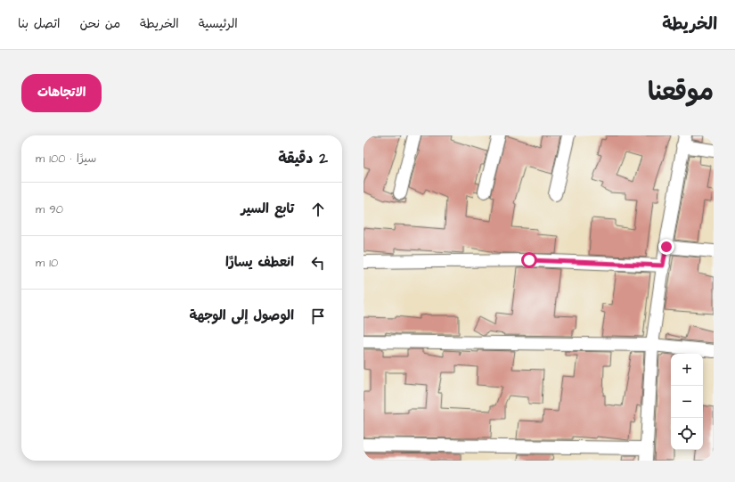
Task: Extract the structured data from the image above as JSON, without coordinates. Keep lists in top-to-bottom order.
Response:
{
  "page": {
    "header": "الخريطة",
    "nav": [
      "الرئيسية",
      "الخريطة",
      "من نحن",
      "اتصل بنا"
    ],
    "title": "موقعنا",
    "buttons": "الاتجاهات",
    "heading": ["2 دقيقة", "سيرًا · 100 m"],
    "list": [
      ["تابع السير", "90 m"],
      ["انعطف يسارًا", "10 m"],
      "الوصول إلى الوجهة"
    ],
    "map_buttons": ["+", "−"]
  }
}
